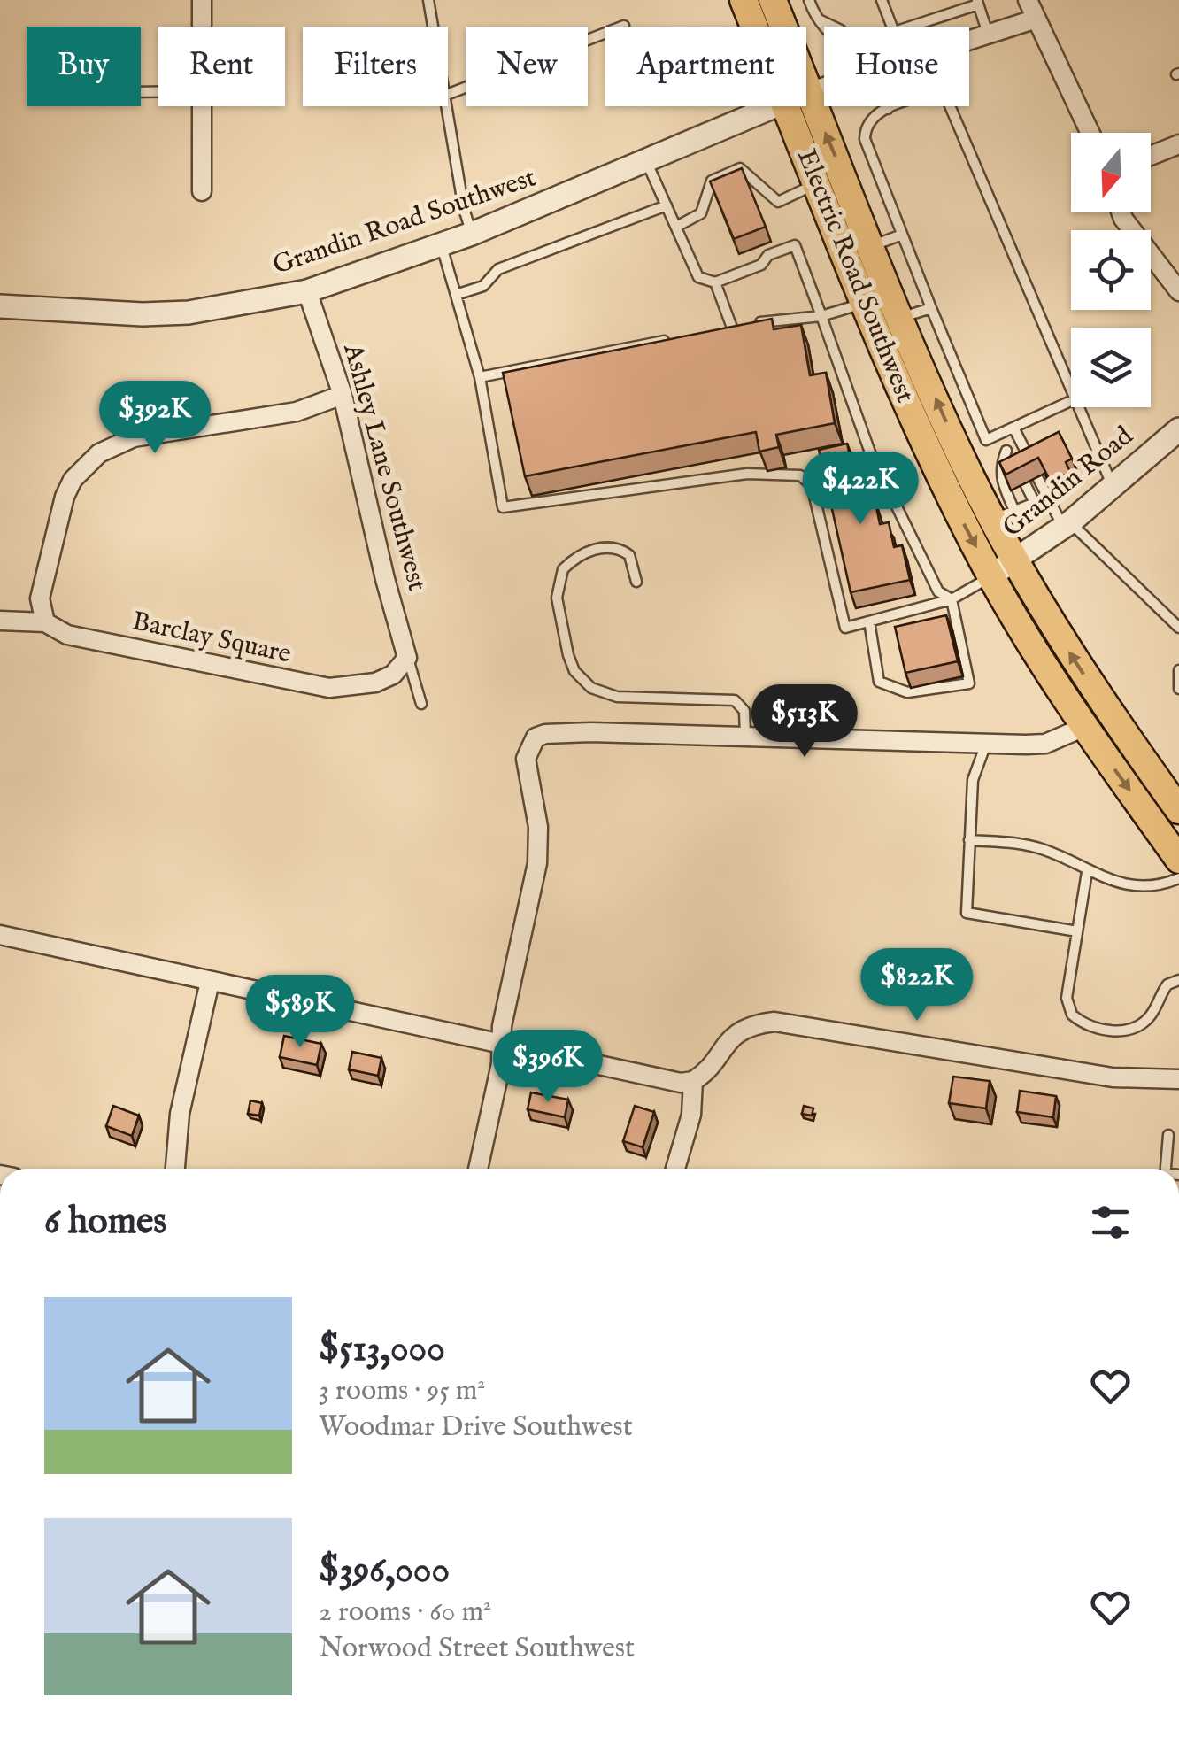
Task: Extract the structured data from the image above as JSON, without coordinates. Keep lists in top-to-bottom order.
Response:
{
  "streets": {
    "main road": ["Electric Road Southwest"],
    "street": [
      "Grandin Road Southwest",
      "Ashley Lane Southwest",
      "Grandin Road",
      "Barclay Square"
    ]
  },
  "crossings": [
    ["Grandin Road Southwest", "Ashley Lane Southwest"],
    ["Electric Road Southwest", "Grandin Road"],
    ["Ashley Lane Southwest", "Barclay Square"]
  ],
  "north": "bottom",
  "page": {
    "chip": [
      "Buy",
      "Rent",
      "Filters",
      "New",
      "Apartment",
      "House"
    ],
    "price": [
      "$392K",
      "$422K",
      "$513K",
      "$822K",
      "$589K",
      "$396K"
    ],
    "heading": "6 homes",
    "list": [
      {
        "name": "$513,000",
        "note": "3 rooms · 95 m² · Woodmar Drive Southwest"
      },
      {
        "name": "$396,000",
        "note": "2 rooms · 60 m² · Norwood Street Southwest"
      }
    ]
  }
}
